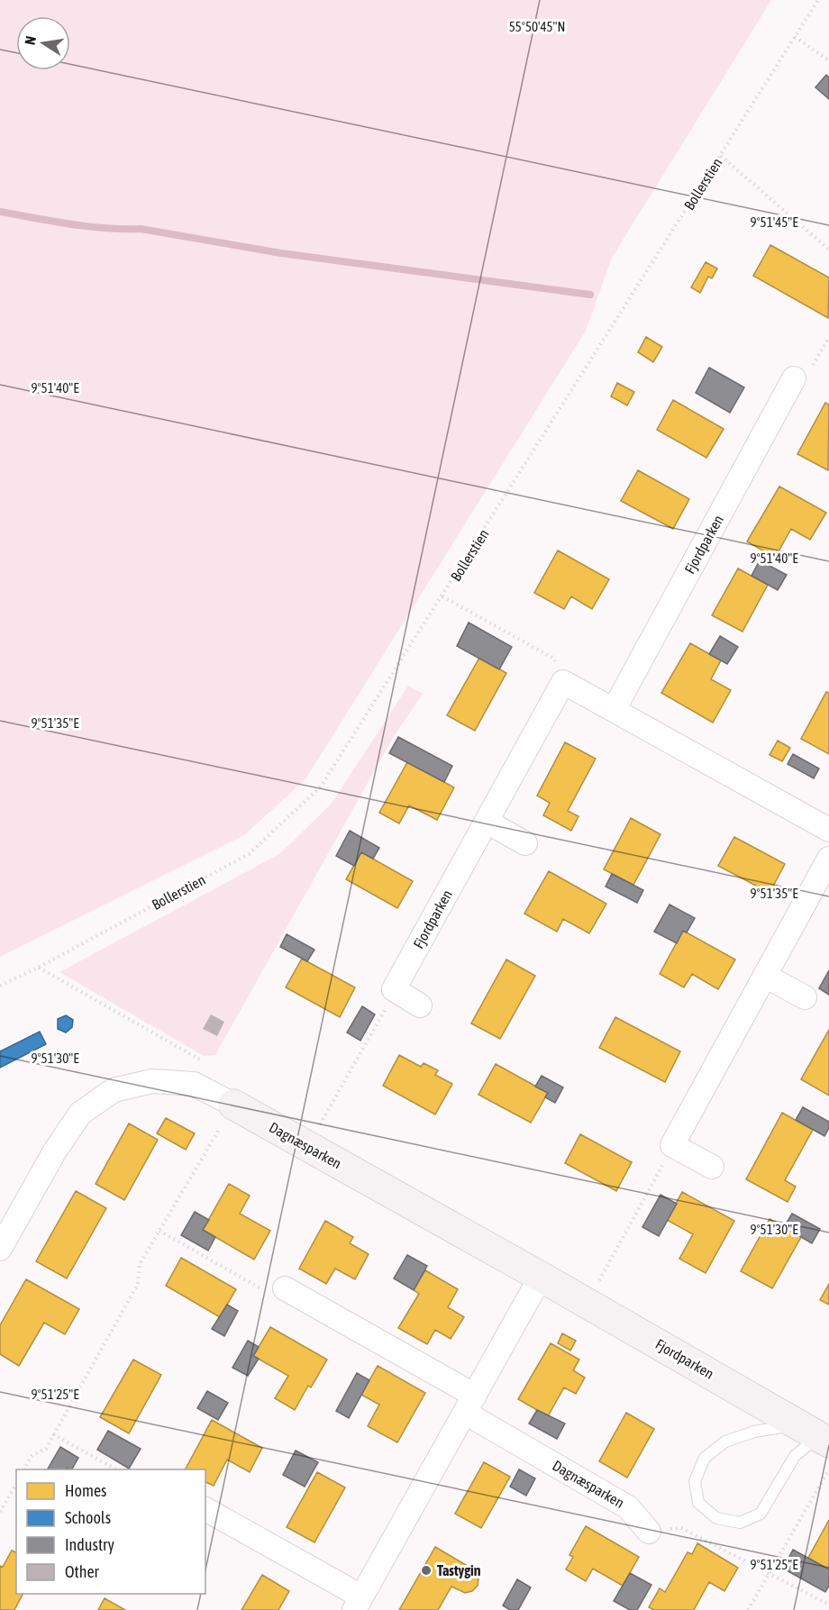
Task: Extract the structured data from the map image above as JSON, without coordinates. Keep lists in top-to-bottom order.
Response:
{
  "streets": {
    "street": ["Fjordparken", "Dagnæsparken"],
    "path": ["Bollerstien"]
  },
  "crossings": [
    ["Fjordparken", "Dagnæsparken"]
  ],
  "places": ["Tastygin"],
  "legend": [
    "Homes",
    "Schools",
    "Industry",
    "Other"
  ],
  "north": "left",
  "coordinates": [
    "55°50'45\"N",
    "9°51'45\"E",
    "9°51'40\"E",
    "9°51'35\"E",
    "9°51'30\"E",
    "9°51'25\"E"
  ]
}
